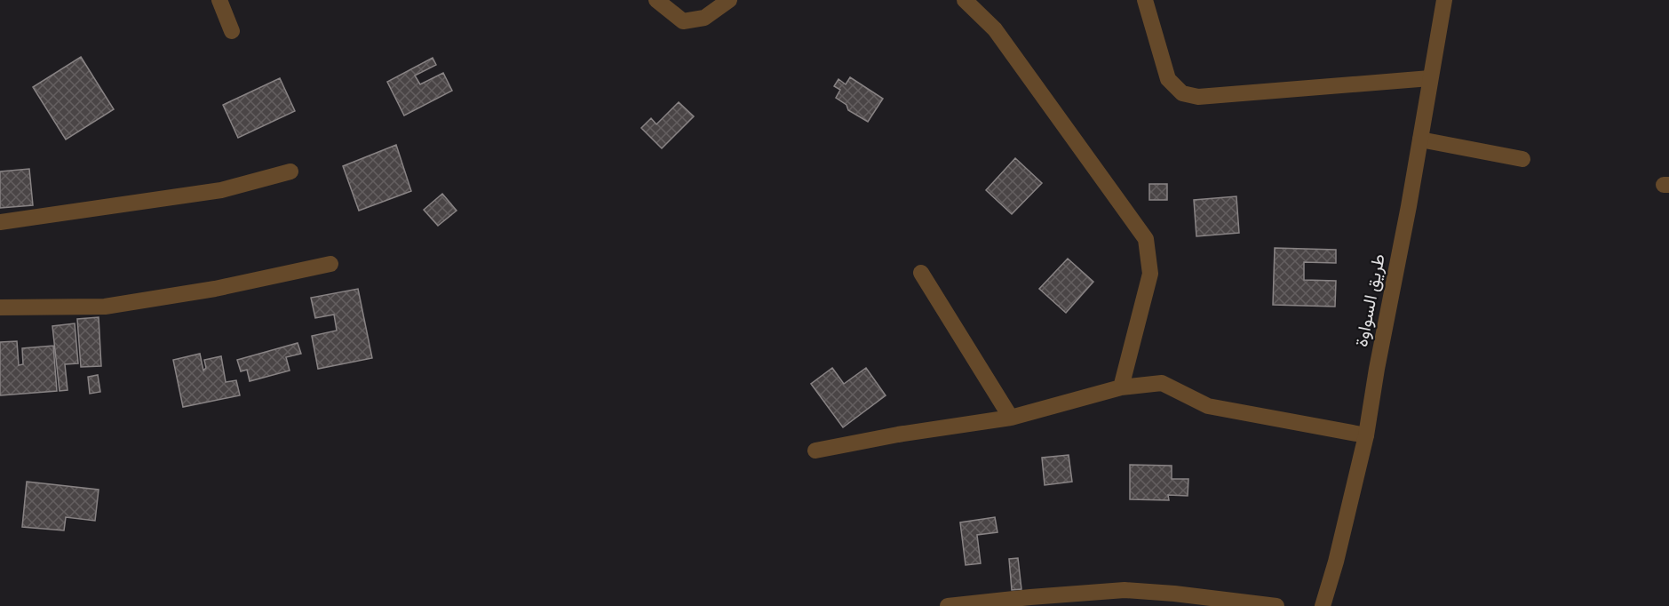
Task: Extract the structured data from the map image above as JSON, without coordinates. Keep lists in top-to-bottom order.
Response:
{
  "streets": {
    "street": ["طريق السواوة"]
  }
}
